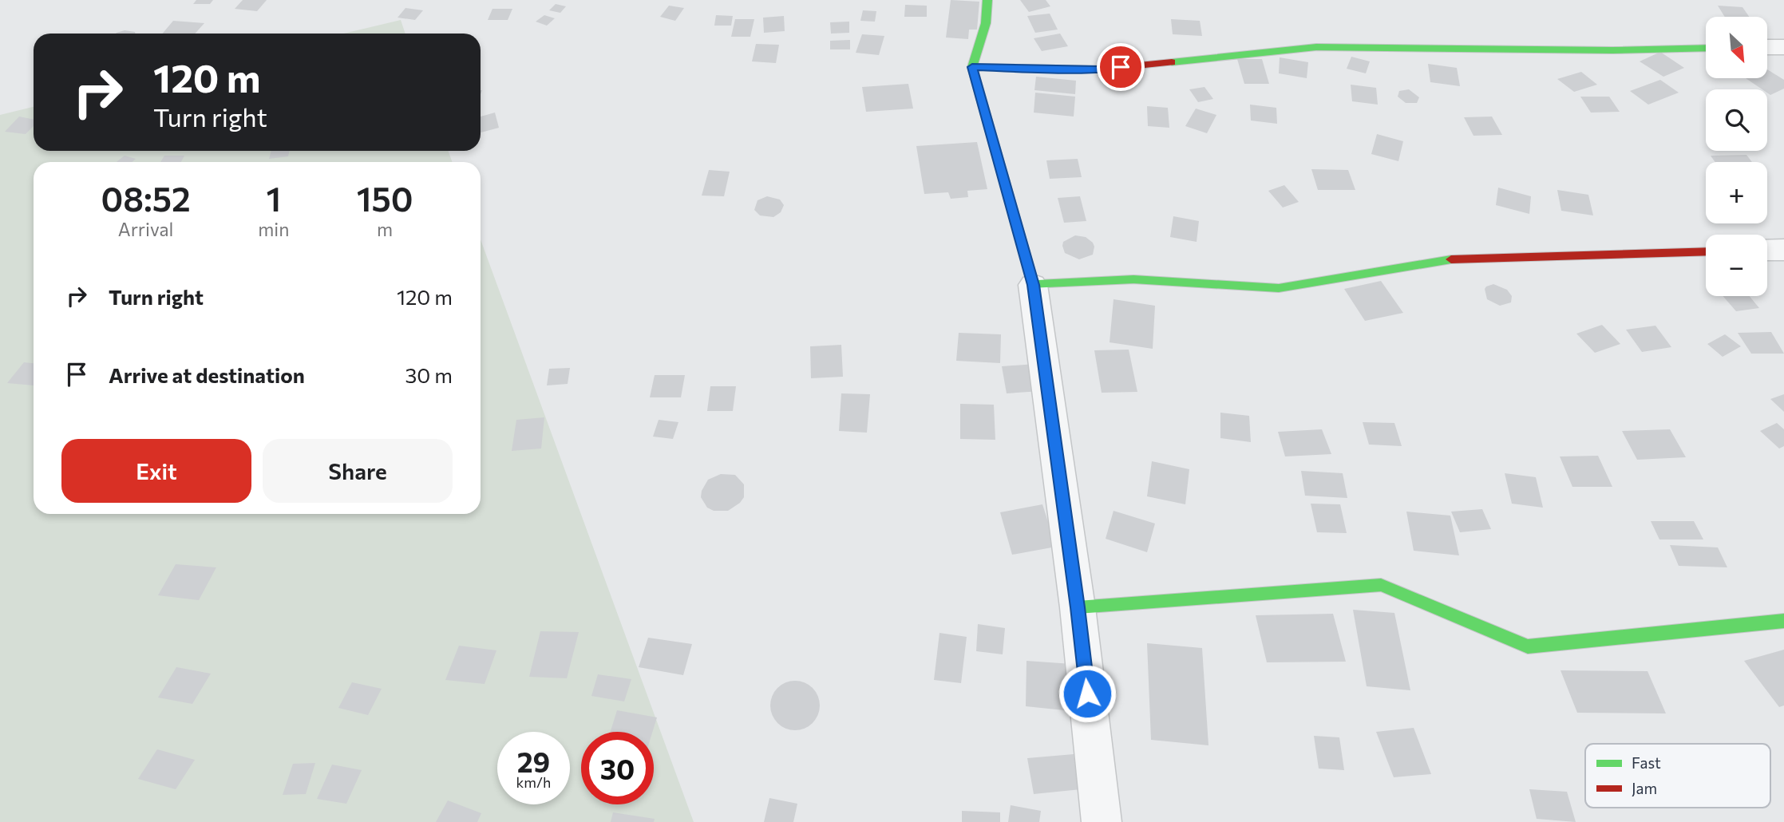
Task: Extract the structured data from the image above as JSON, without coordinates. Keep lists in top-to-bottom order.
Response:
{
  "legend": ["Fast", "Jam"],
  "north": "bottom right",
  "page": {
    "map_buttons": ["+", "−"],
    "turn": ["120 m", "Turn right"],
    "eta": [
      "08:52",
      "Arrival",
      "1",
      "min",
      "150",
      "m"
    ],
    "list": [
      {
        "name": "Turn right",
        "value": "120 m"
      },
      {
        "name": "Arrive at destination",
        "value": "30 m"
      }
    ],
    "buttons": ["Exit", "Share"],
    "speed": "29 km/h",
    "limit": "30"
  }
}
